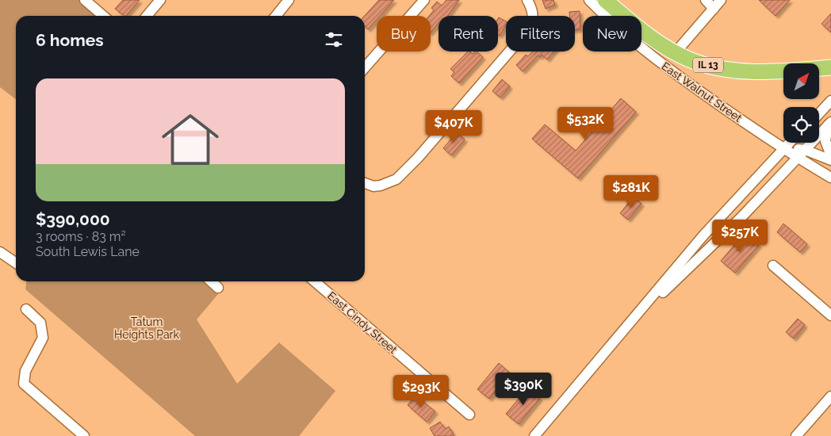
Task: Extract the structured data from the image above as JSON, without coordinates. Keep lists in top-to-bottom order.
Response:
{
  "streets": {
    "highway": ["IL 13", "East Walnut Street"],
    "street": ["East Cindy Street"]
  },
  "parks": ["Tatum Heights Park"],
  "north": "top right",
  "page": {
    "chip": [
      "Buy",
      "Rent",
      "Filters",
      "New"
    ],
    "heading": "6 homes",
    "list": [
      {
        "name": "$390,000",
        "note": "3 rooms · 83 m² · South Lewis Lane"
      }
    ],
    "price": [
      "$532K",
      "$407K",
      "$281K",
      "$257K",
      "$390K",
      "$293K"
    ]
  }
}
